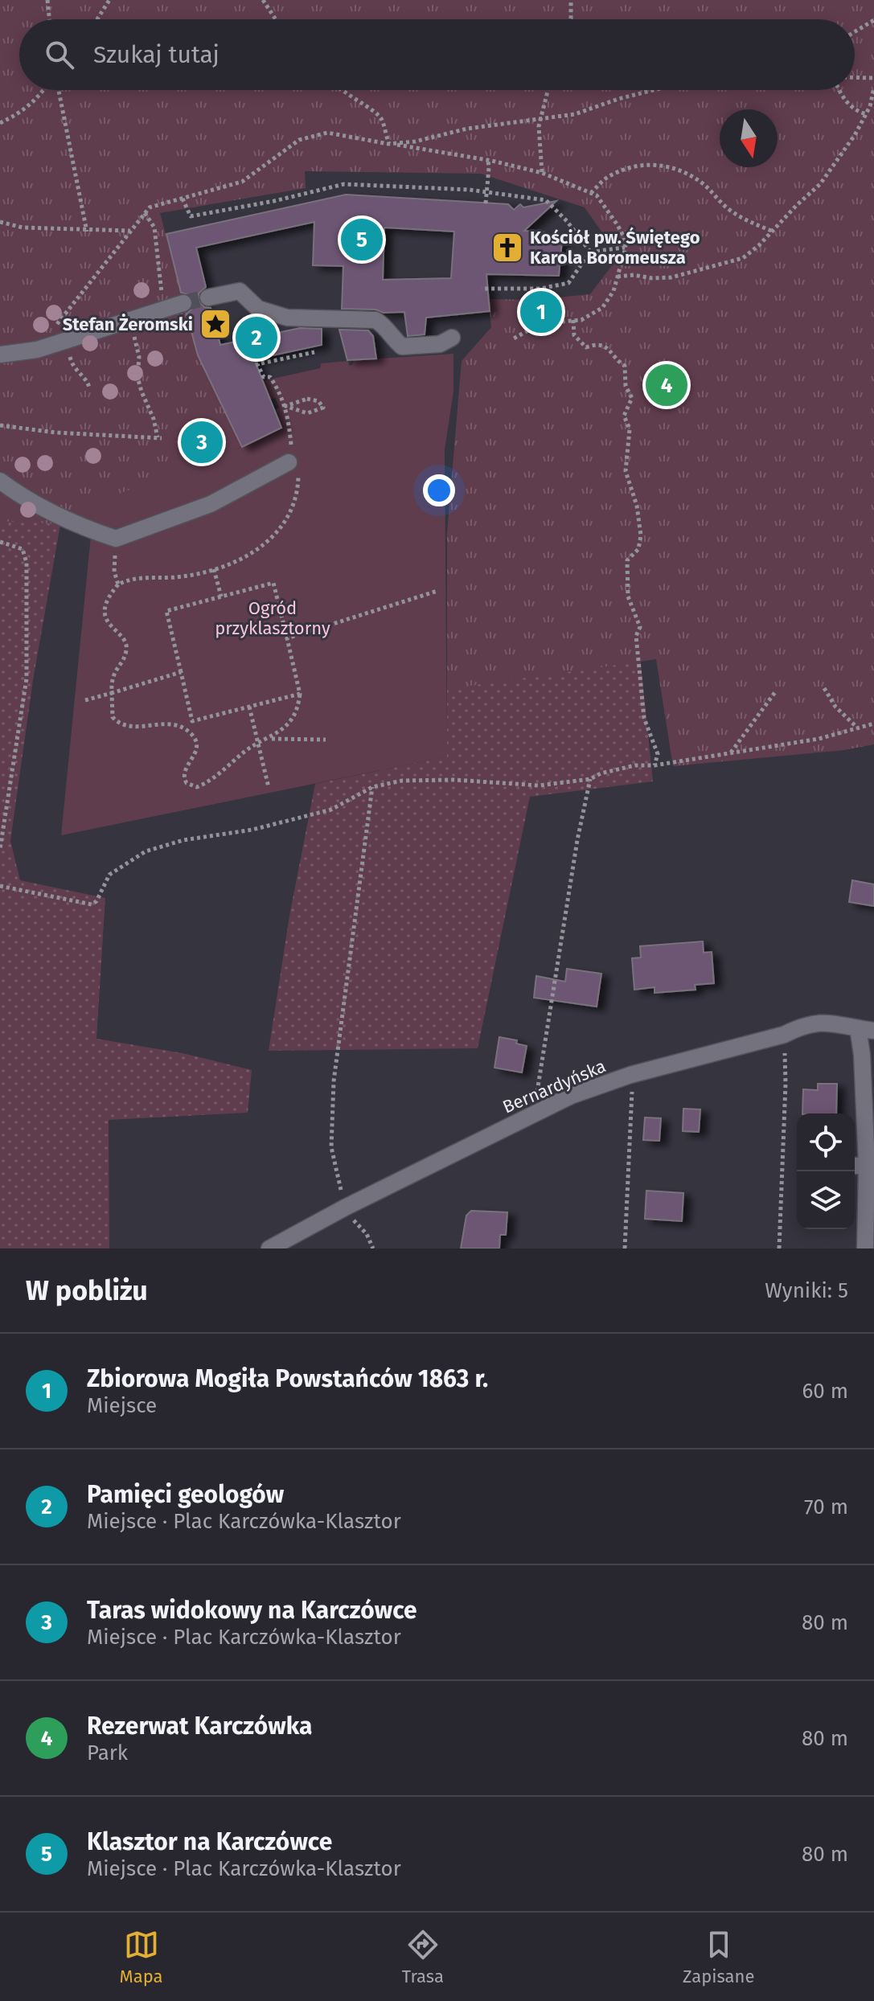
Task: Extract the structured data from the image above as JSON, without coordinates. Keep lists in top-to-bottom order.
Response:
{
  "streets": {
    "street": ["Bernardyńska"]
  },
  "parks": ["Ogród przyklasztorny"],
  "places": {
    "church": ["Kościół pw. Świętego Karola Boromeusza"],
    "place": ["Stefan Żeromski"]
  },
  "north": "bottom",
  "page": {
    "search": "Szukaj tutaj",
    "pins": [
      "5",
      "1",
      "2",
      "4",
      "3"
    ],
    "heading": ["W pobliżu", "Wyniki: 5"],
    "list": [
      {
        "mark": "1",
        "name": "Zbiorowa Mogiła Powstańców 1863 r.",
        "note": "Miejsce",
        "value": "60 m"
      },
      {
        "mark": "2",
        "name": "Pamięci geologów",
        "note": "Miejsce · Plac Karczówka-Klasztor",
        "value": "70 m"
      },
      {
        "mark": "3",
        "name": "Taras widokowy na Karczówce",
        "note": "Miejsce · Plac Karczówka-Klasztor",
        "value": "80 m"
      },
      {
        "mark": "4",
        "name": "Rezerwat Karczówka",
        "note": "Park",
        "value": "80 m"
      },
      {
        "mark": "5",
        "name": "Klasztor na Karczówce",
        "note": "Miejsce · Plac Karczówka-Klasztor",
        "value": "80 m"
      }
    ],
    "nav": ["Mapa", "Trasa", "Zapisane"]
  }
}
